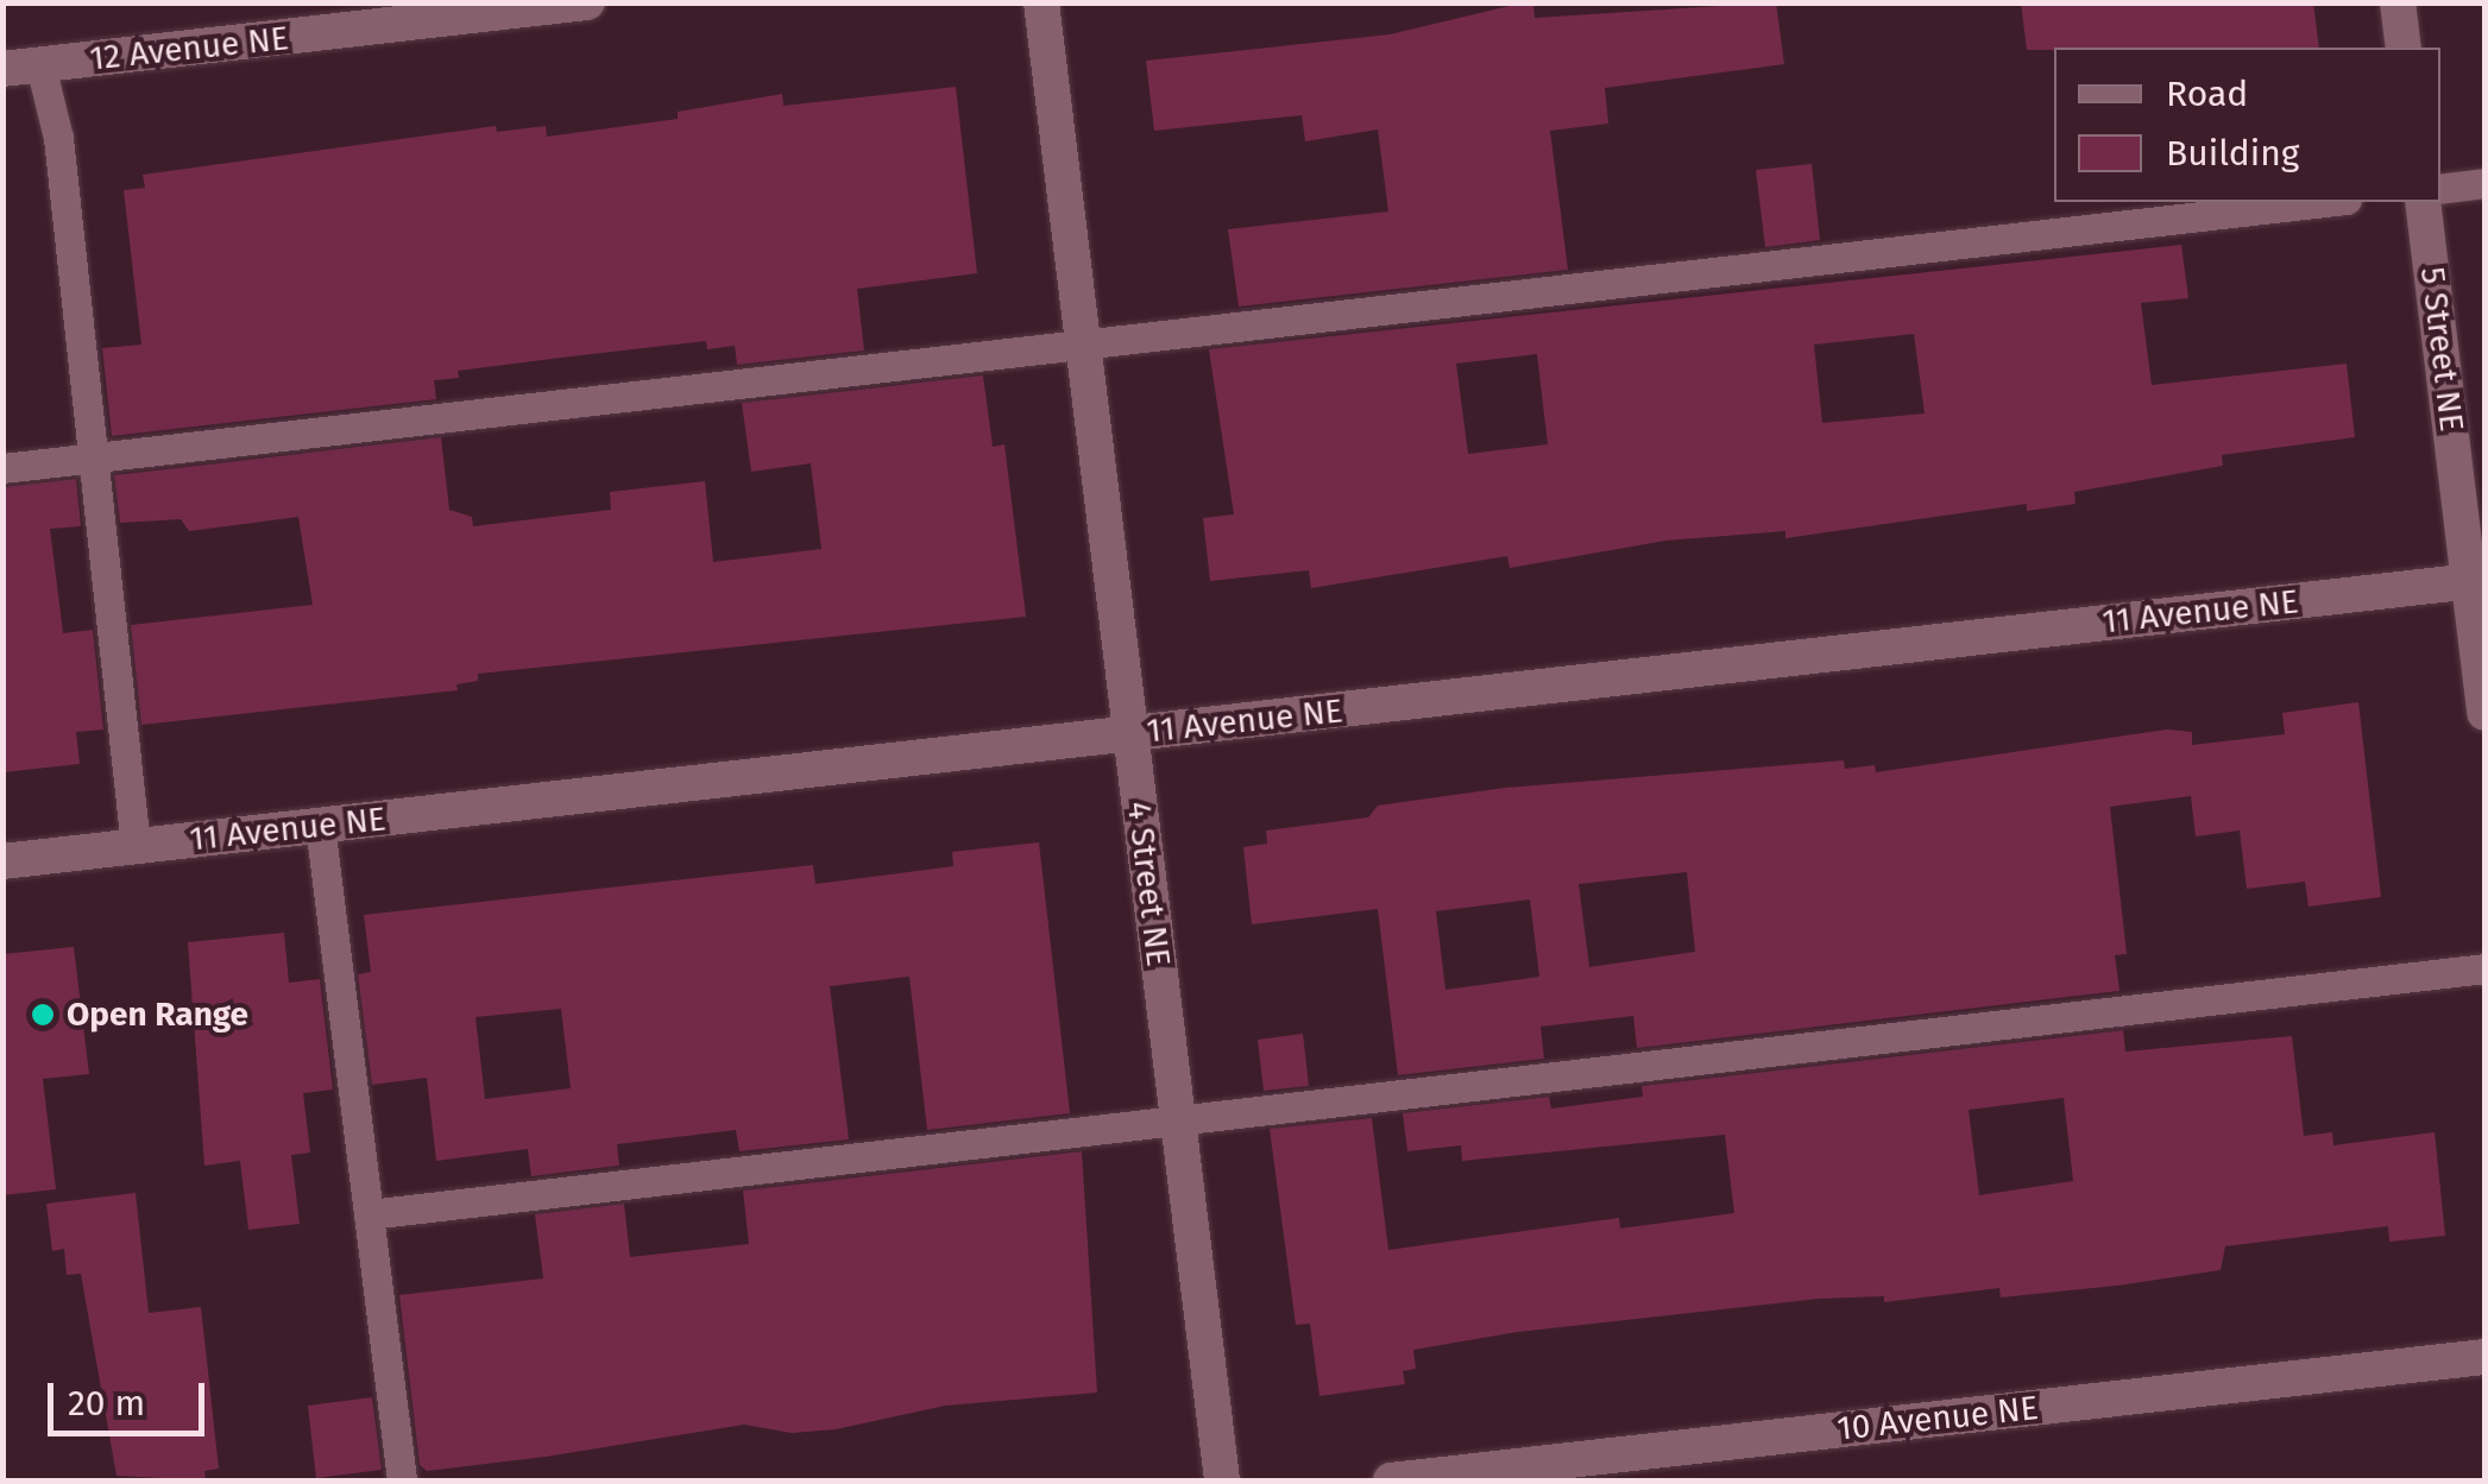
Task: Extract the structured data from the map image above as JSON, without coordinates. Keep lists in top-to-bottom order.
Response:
{
  "streets": {
    "street": [
      "12 Avenue NE",
      "5 Street NE",
      "11 Avenue NE",
      "4 Street NE",
      "10 Avenue NE"
    ]
  },
  "crossings": [
    ["5 Street NE", "11 Avenue NE"],
    ["11 Avenue NE", "4 Street NE"]
  ],
  "places": ["Open Range"],
  "legend": ["Road", "Building"],
  "scale_bar": "20 m"
}
